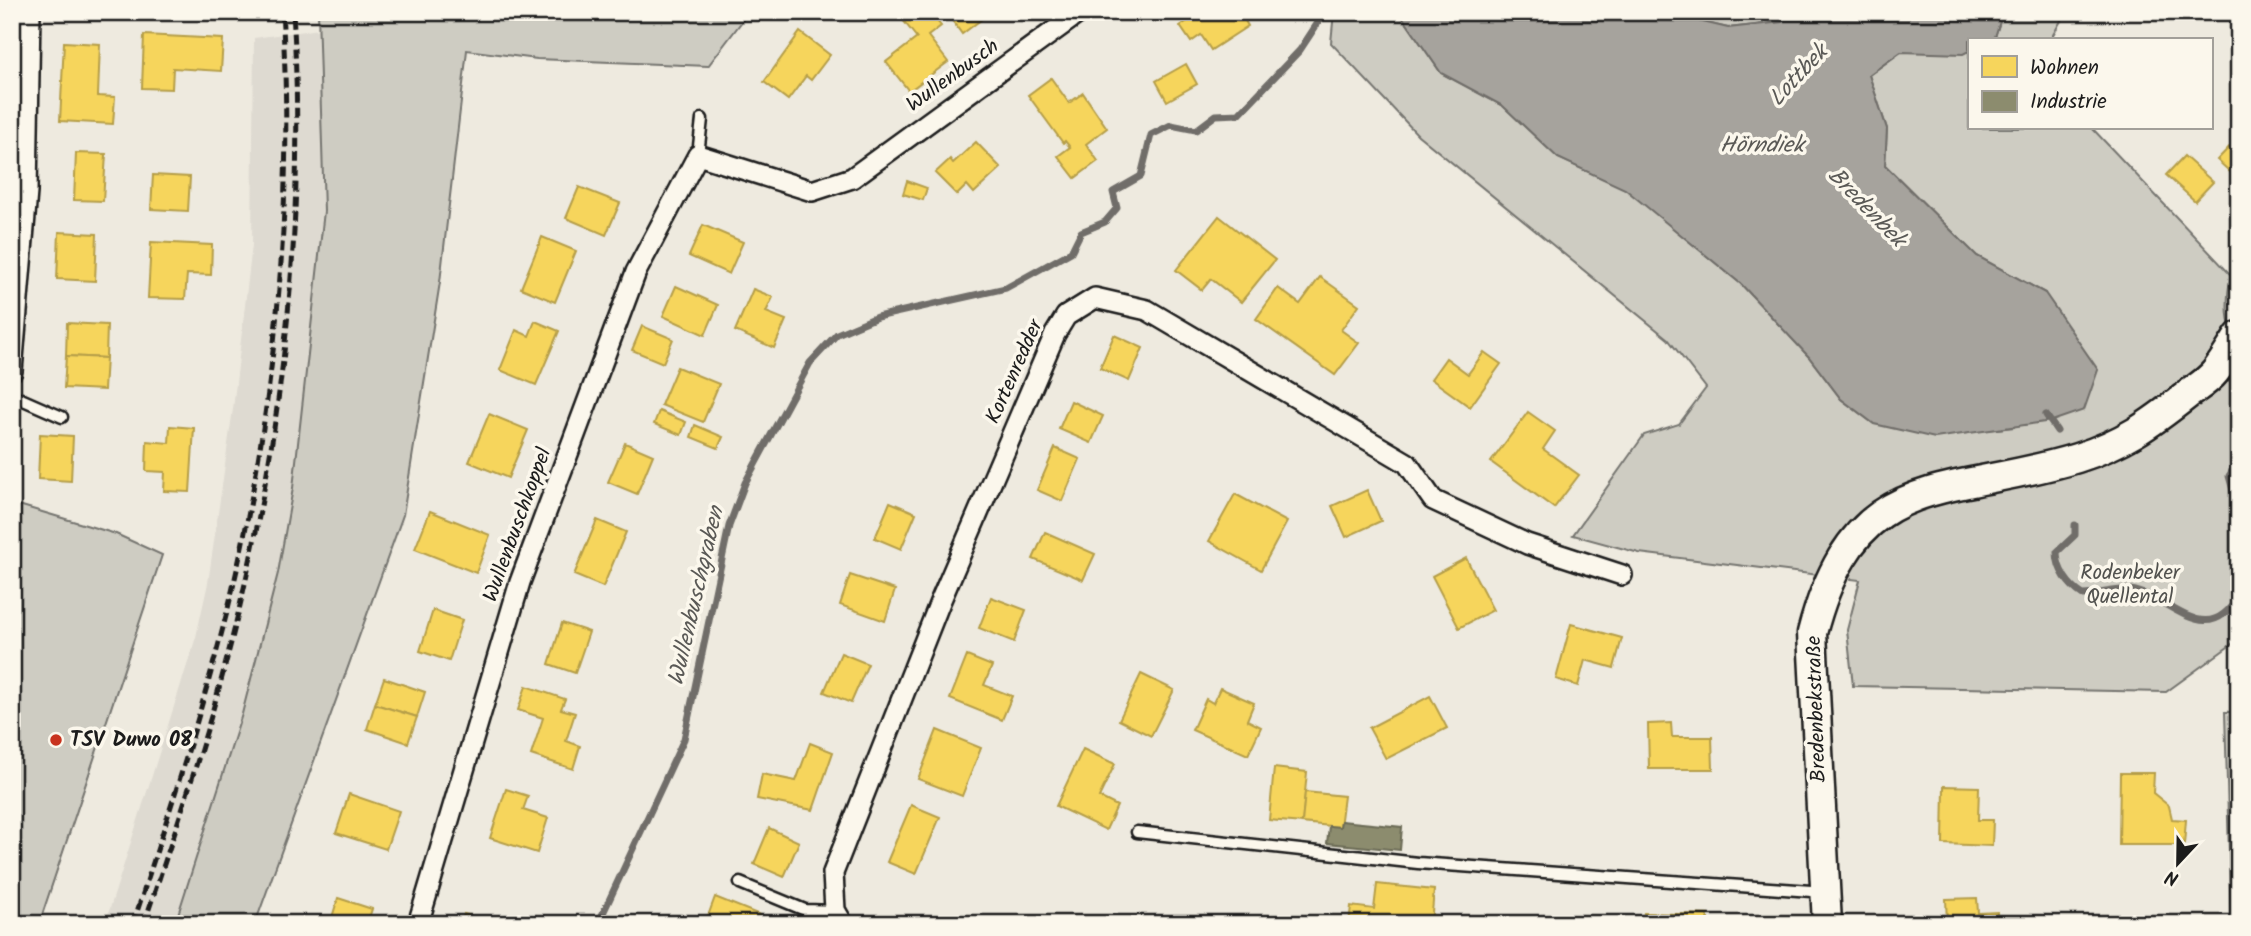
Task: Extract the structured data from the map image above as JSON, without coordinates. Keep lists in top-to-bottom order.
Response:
{
  "streets": {
    "street": [
      "Wullenbusch",
      "Kortenredder",
      "Wullenbuschkoppel",
      "Bredenbekstraße"
    ]
  },
  "crossings": [
    ["Wullenbusch", "Wullenbuschkoppel"]
  ],
  "water": [
    "Lottbek",
    "Hörndiek",
    "Bredenbek",
    "Wullenbuschgraben"
  ],
  "parks": ["Rodenbeker Quellental"],
  "places": ["TSV Duwo 08"],
  "legend": ["Wohnen", "Industrie"],
  "north": "bottom"
}
